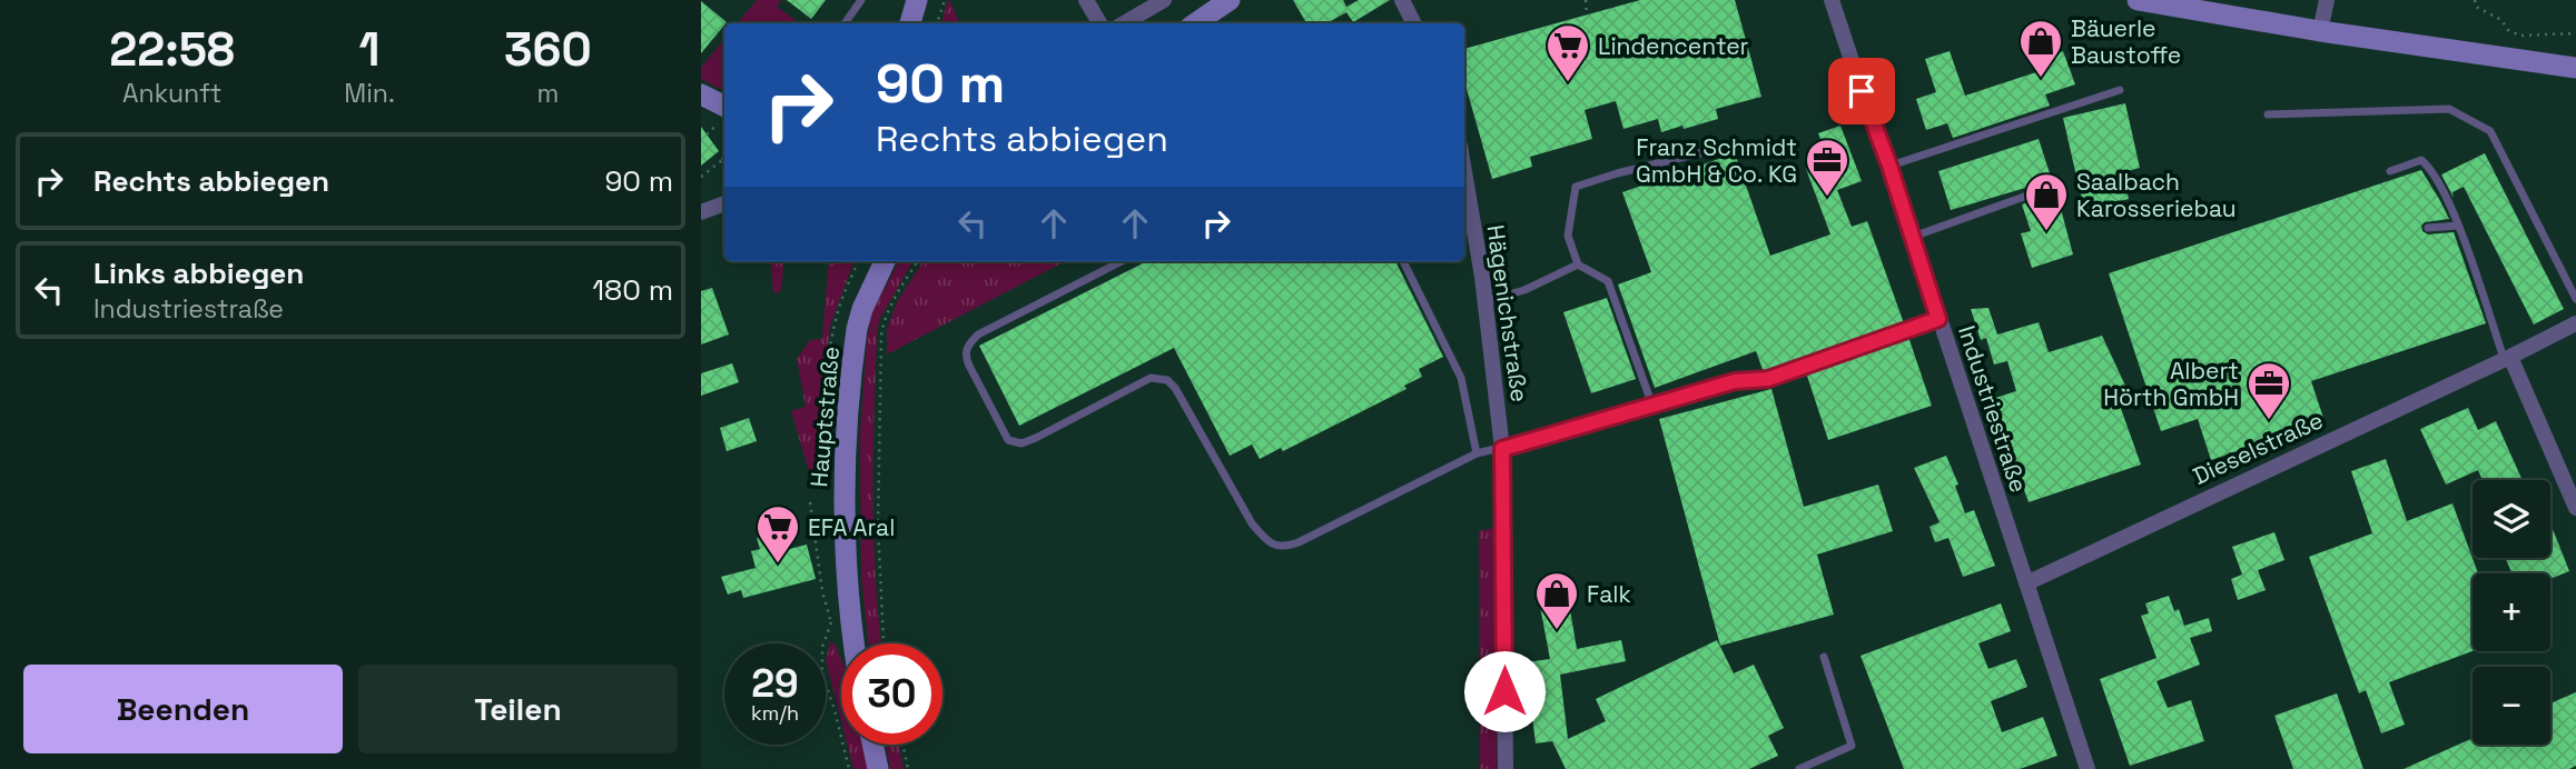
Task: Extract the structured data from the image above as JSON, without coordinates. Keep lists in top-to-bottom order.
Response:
{
  "streets": {
    "main road": ["Hauptstraße"],
    "street": ["Hägenichstraße", "Industriestraße", "Dieselstraße"]
  },
  "crossings": [
    ["Industriestraße", "Dieselstraße"]
  ],
  "places": {
    "shop": ["Bäuerle Baustoffe", "Saalbach Karosseriebau", "Falk"],
    "supermarket": ["Lindencenter", "EFA Aral"],
    "office": ["Franz Schmidt GmbH & Co. KG", "Albert Hörth GmbH"]
  },
  "page": {
    "eta": [
      "22:58",
      "Ankunft",
      "1",
      "Min.",
      "360",
      "m"
    ],
    "turn": ["90 m", "Rechts abbiegen"],
    "list": [
      {
        "name": "Rechts abbiegen",
        "value": "90 m"
      },
      {
        "name": "Links abbiegen",
        "note": "Industriestraße",
        "value": "180 m"
      }
    ],
    "map_buttons": ["+", "−"],
    "speed": "29 km/h",
    "limit": "30",
    "buttons": ["Beenden", "Teilen"]
  }
}
